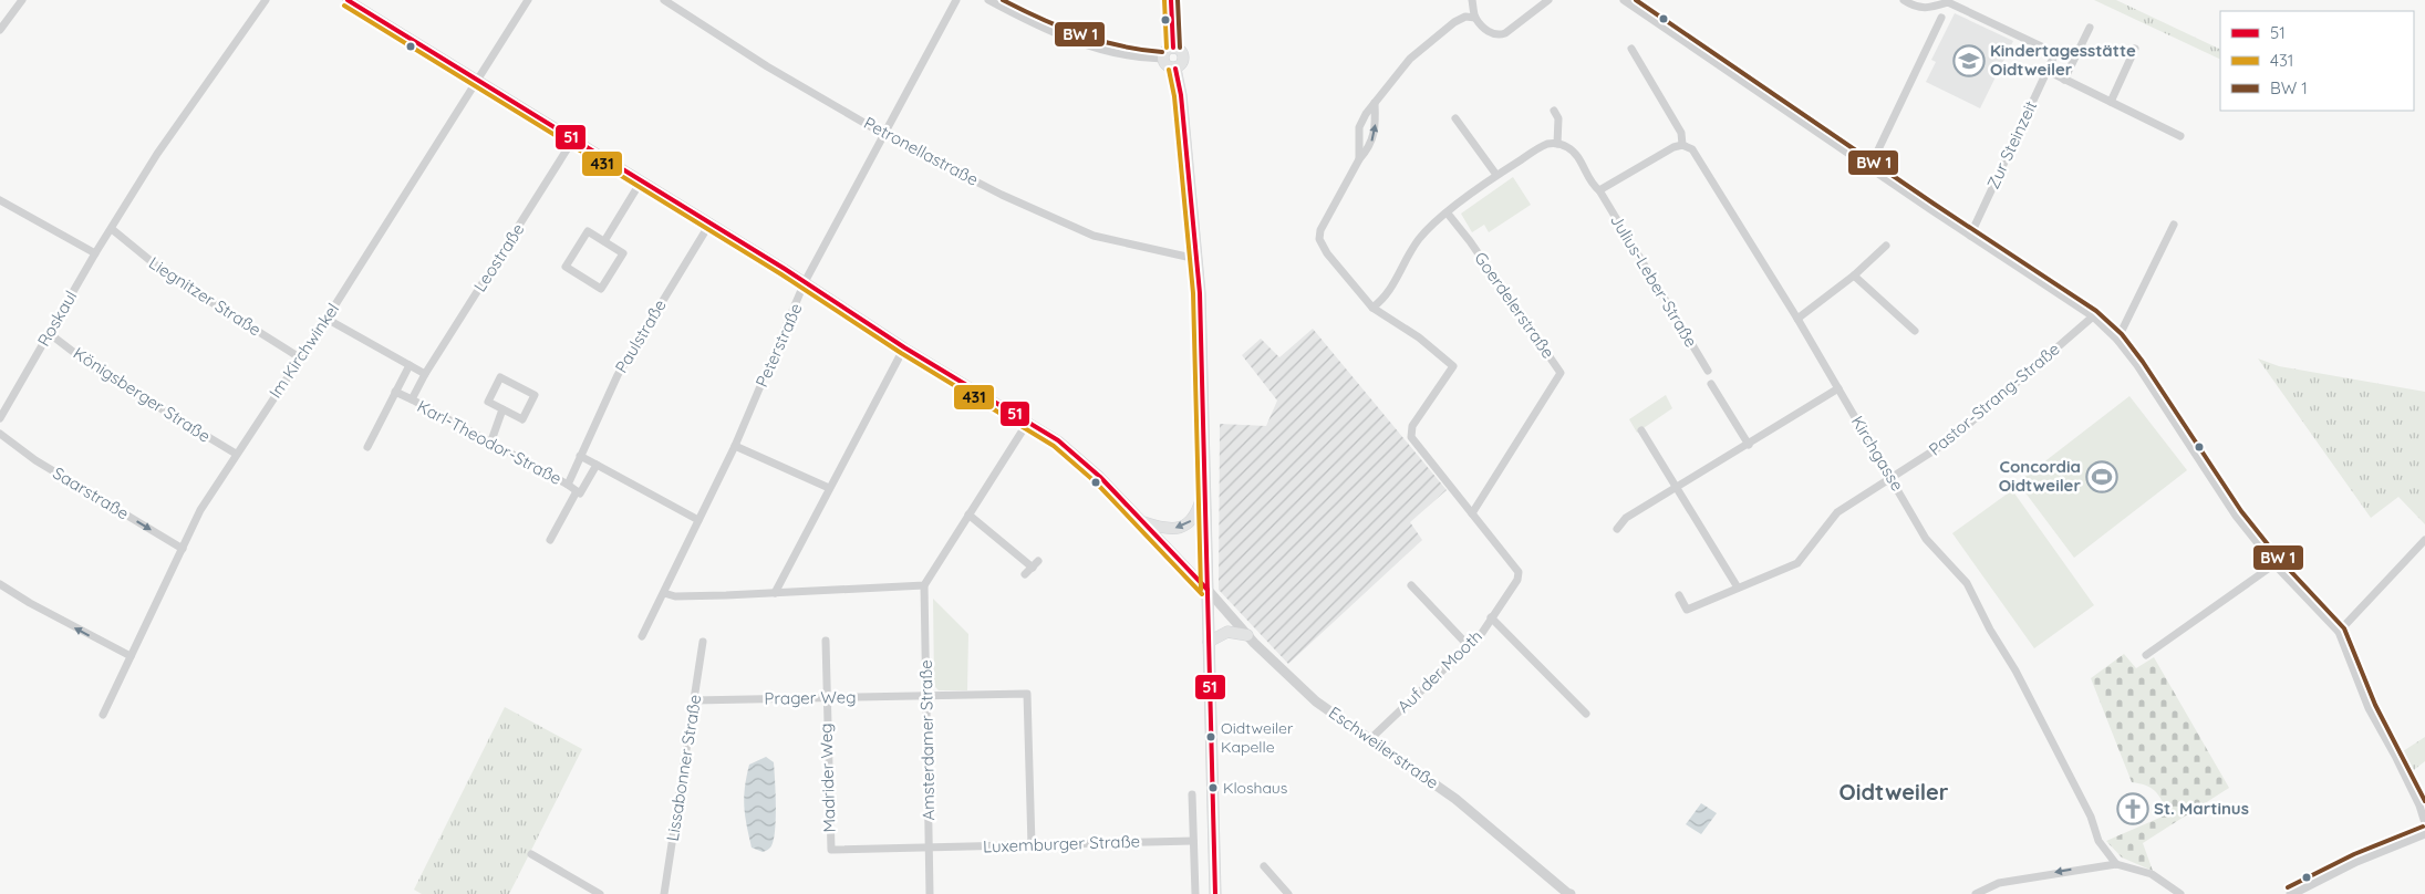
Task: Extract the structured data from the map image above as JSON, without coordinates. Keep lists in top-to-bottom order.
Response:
{
  "streets": {
    "street": [
      "Zur Steinzeit",
      "Petronellastraße",
      "Leostraße",
      "Julius-Leber-Straße",
      "Liegnitzer Straße",
      "Goerdelerstraße",
      "Roskaul",
      "Paulstraße",
      "Peterstraße",
      "Im Kirchwinkel",
      "Königsberger Straße",
      "Pastor-Strang-Straße",
      "Karl-Theodor-Straße",
      "Kirchgasse",
      "Saarstraße",
      "Auf der Mooth",
      "Prager Weg",
      "Amsterdamer Straße",
      "Eschweilerstraße",
      "Lissabonner Straße",
      "Madrider Weg",
      "Luxemburger Straße"
    ]
  },
  "crossings": [
    ["Petronellastraße", "Peterstraße"],
    ["Leostraße", "Karl-Theodor-Straße"],
    ["Leostraße", "Eschweilerstraße"],
    ["Liegnitzer Straße", "Roskaul"],
    ["Liegnitzer Straße", "Im Kirchwinkel"],
    ["Goerdelerstraße", "Auf der Mooth"],
    ["Roskaul", "Königsberger Straße"],
    ["Paulstraße", "Karl-Theodor-Straße"],
    ["Paulstraße", "Eschweilerstraße"],
    ["Peterstraße", "Eschweilerstraße"],
    ["Im Kirchwinkel", "Königsberger Straße"],
    ["Im Kirchwinkel", "Saarstraße"],
    ["Im Kirchwinkel", "Eschweilerstraße"],
    ["Pastor-Strang-Straße", "Kirchgasse"],
    ["Auf der Mooth", "Eschweilerstraße"],
    ["Prager Weg", "Amsterdamer Straße"],
    ["Prager Weg", "Lissabonner Straße"],
    ["Prager Weg", "Madrider Weg"],
    ["Prager Weg", "Luxemburger Straße"],
    ["Amsterdamer Straße", "Madrider Weg"],
    ["Amsterdamer Straße", "Luxemburger Straße"],
    ["Madrider Weg", "Luxemburger Straße"]
  ],
  "one_way": ["Saarstraße"],
  "districts": ["Oidtweiler"],
  "places": {
    "school or university": ["Kindertagesstätte Oidtweiler"],
    "sports": ["Concordia Oidtweiler"],
    "other": ["Oidtweiler Kapelle", "Kloshaus"],
    "church": ["St. Martinus"]
  },
  "lines": ["transit line 51", "transit line 431"],
  "legend": ["51", "431", "BW 1"]
}
